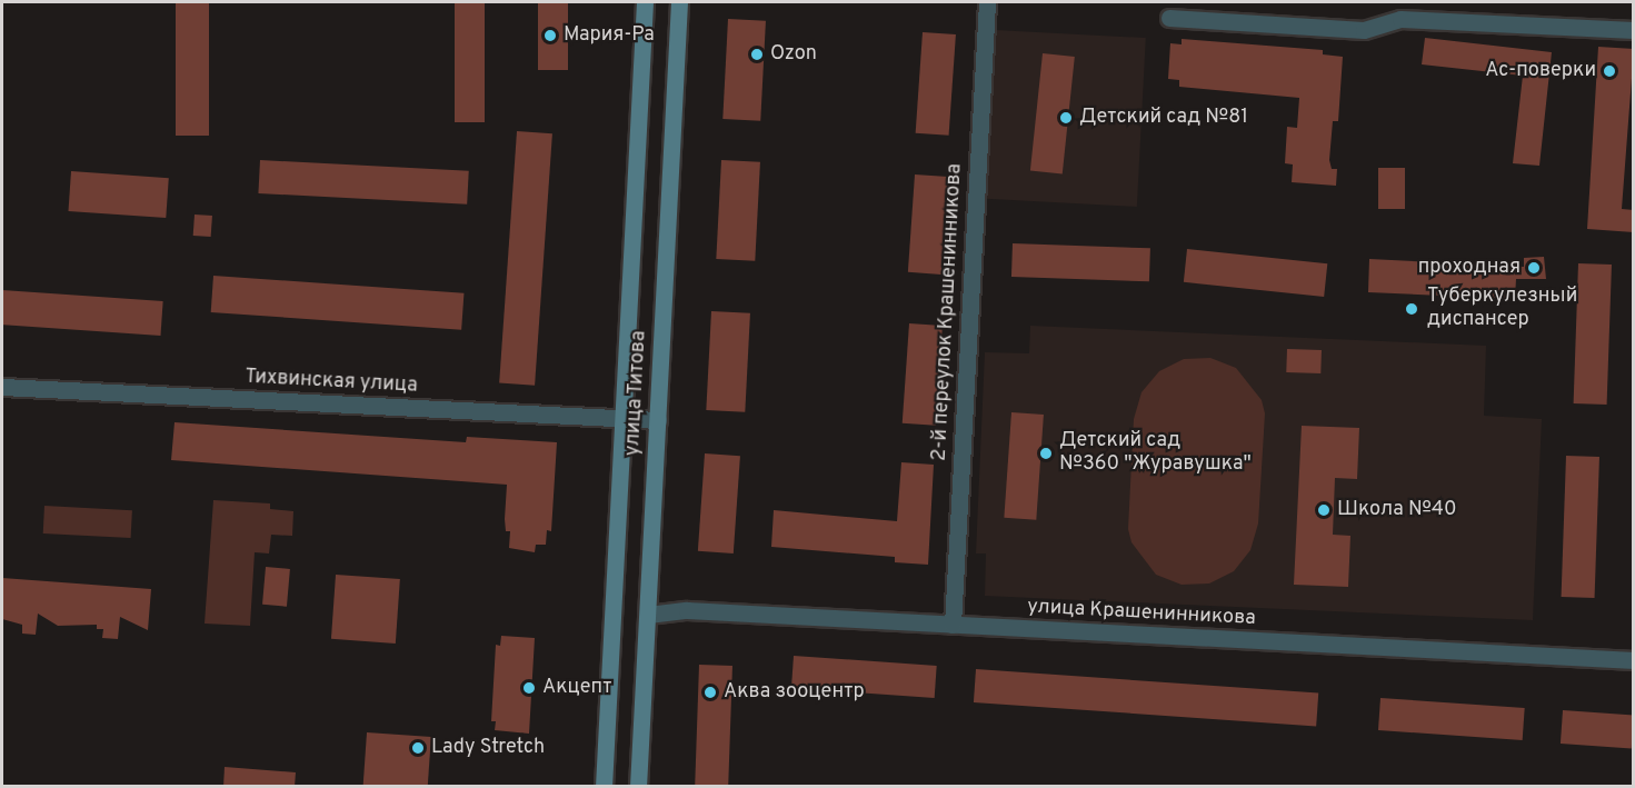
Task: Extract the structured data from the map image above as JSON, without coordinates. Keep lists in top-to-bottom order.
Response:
{
  "streets": {
    "main road": ["улица Титова"],
    "street": ["2-й переулок Крашенинникова", "Тихвинская улица", "улица Крашенинникова"]
  },
  "crossings": [
    ["2-й переулок Крашенинникова", "улица Крашенинникова"],
    ["Тихвинская улица", "улица Титова"],
    ["улица Титова", "улица Крашенинникова"]
  ],
  "places": [
    "Мария-Ра",
    "Ozon",
    "Ас-поверки",
    "Детский сад №81",
    "проходная",
    "Туберкулезный диспансер",
    "Детский сад №360 \"Журавушка\"",
    "Школа №40",
    "Акцепт",
    "Аква зооцентр",
    "Lady Stretch"
  ]
}
